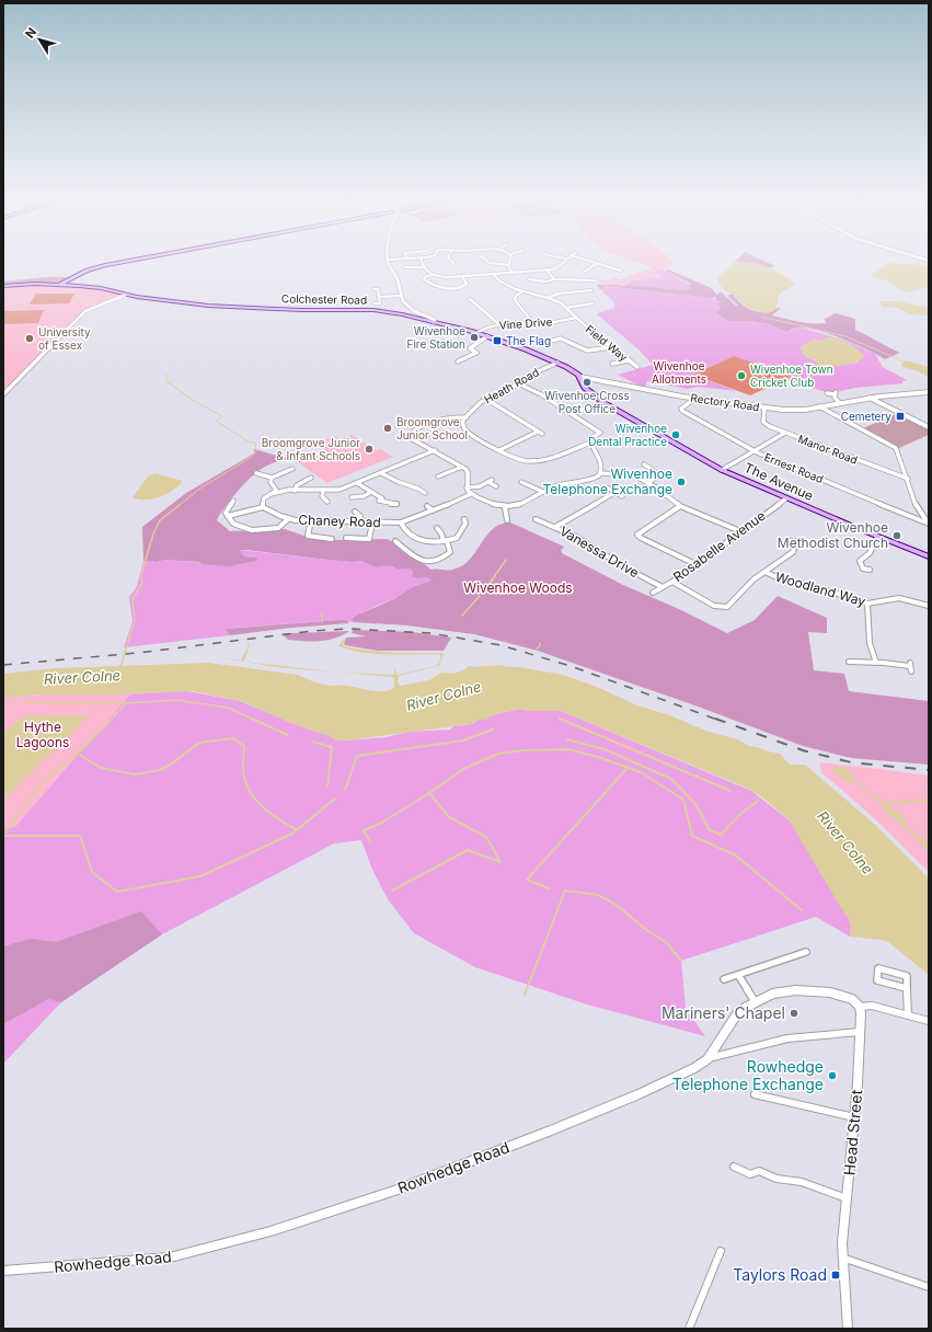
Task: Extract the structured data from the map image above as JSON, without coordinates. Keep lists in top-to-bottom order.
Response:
{
  "streets": {
    "main road": ["Colchester Road", "The Avenue"],
    "street": [
      "Vine Drive",
      "Field Way",
      "Heath Road",
      "Rectory Road",
      "Manor Road",
      "Ernest Road",
      "Chaney Road",
      "Rosabelle Avenue",
      "Vanessa Drive",
      "Woodland Way",
      "Head Street",
      "Rowhedge Road"
    ]
  },
  "crossings": [
    ["Colchester Road", "Vine Drive"],
    ["Colchester Road", "Heath Road"],
    ["Colchester Road", "Rectory Road"],
    ["Colchester Road", "The Avenue"],
    ["Vine Drive", "Field Way"],
    ["Rectory Road", "Manor Road"],
    ["Rectory Road", "Ernest Road"],
    ["Rectory Road", "The Avenue"],
    ["The Avenue", "Rosabelle Avenue"],
    ["Rosabelle Avenue", "Vanessa Drive"],
    ["Head Street", "Rowhedge Road"]
  ],
  "water": ["River Colne"],
  "parks": ["Wivenhoe Allotments", "Wivenhoe Woods", "Hythe Lagoons"],
  "places": {
    "other": [
      "Wivenhoe Fire Station",
      "University of Essex",
      "Wivenhoe Town Cricket Club",
      "Wivenhoe Cross Post Office",
      "Broomgrove Junior School",
      "Wivenhoe Dental Practice",
      "Broomgrove Junior & Infant Schools",
      "Wivenhoe Telephone Exchange",
      "Wivenhoe Methodist Church",
      "Mariners' Chapel",
      "Rowhedge Telephone Exchange"
    ],
    "transit": ["The Flag", "Cemetery", "Taylors Road"]
  },
  "north": "top left"
}
